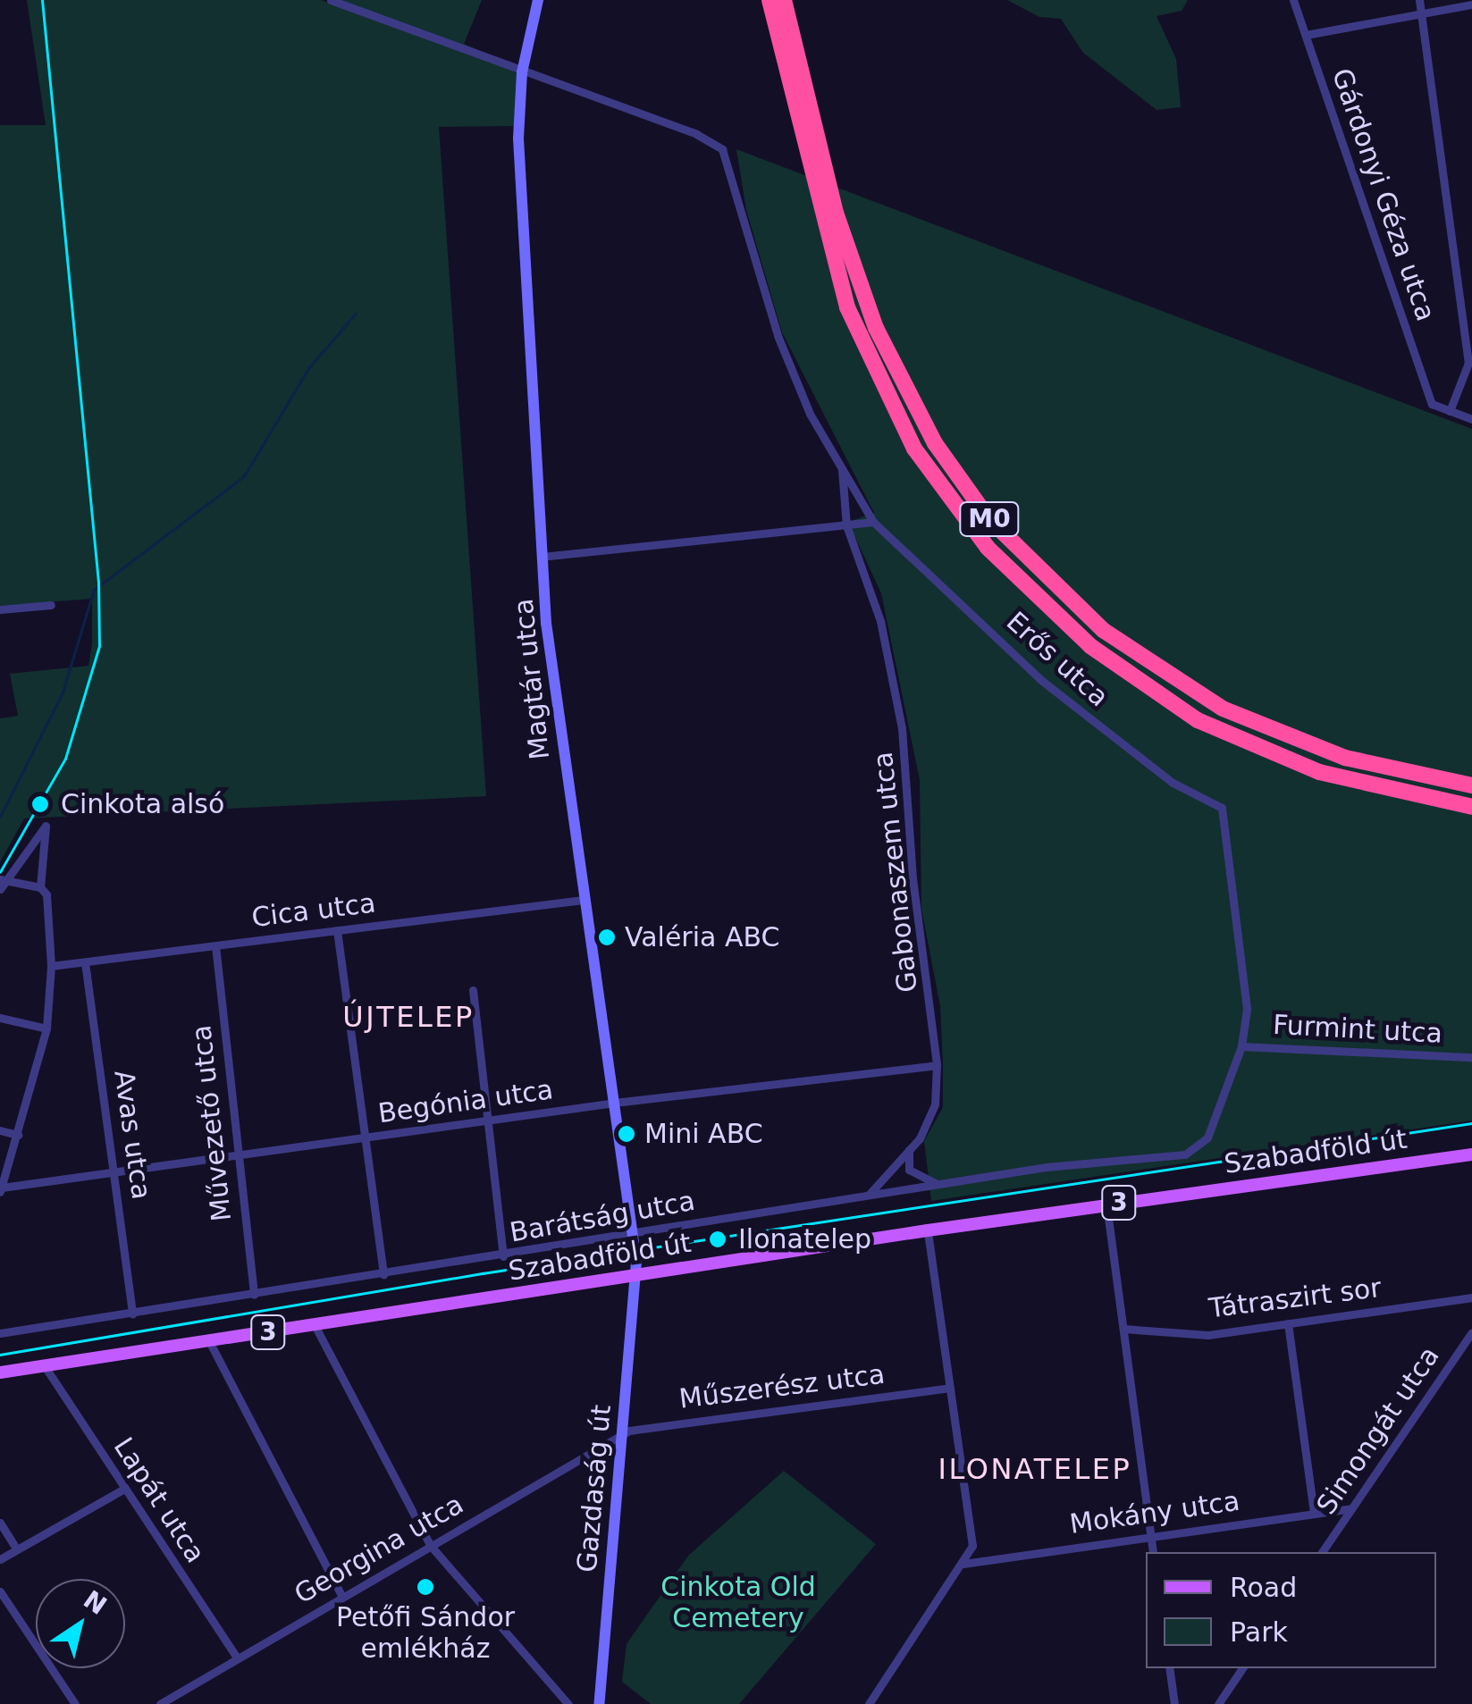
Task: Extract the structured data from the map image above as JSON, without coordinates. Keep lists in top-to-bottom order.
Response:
{
  "streets": {
    "highway": ["M0"],
    "main road": ["Szabadföld út", "3"],
    "street": [
      "Gárdonyi Géza utca",
      "Erős utca",
      "Magtár utca",
      "Gabonaszem utca",
      "Cica utca",
      "Furmint utca",
      "Begónia utca",
      "Művezető utca",
      "Avas utca",
      "Barátság utca",
      "Tátraszirt sor",
      "Műszerész utca",
      "Simongát utca",
      "Gazdaság út",
      "Lapát utca",
      "Mokány utca",
      "Georgina utca"
    ]
  },
  "crossings": [
    ["Erős utca", "Furmint utca"],
    ["Erős utca", "Barátság utca"],
    ["Magtár utca", "Cica utca"],
    ["Magtár utca", "Begónia utca"],
    ["Magtár utca", "Szabadföld út"],
    ["Magtár utca", "Barátság utca"],
    ["Magtár utca", "Gazdaság út"],
    ["Gabonaszem utca", "Begónia utca"],
    ["Gabonaszem utca", "Barátság utca"],
    ["Cica utca", "Művezető utca"],
    ["Cica utca", "Avas utca"],
    ["Begónia utca", "Művezető utca"],
    ["Begónia utca", "Avas utca"],
    ["Művezető utca", "Barátság utca"],
    ["Avas utca", "Barátság utca"],
    ["Szabadföld út", "Gazdaság út"],
    ["Szabadföld út", "Lapát utca"],
    ["Műszerész utca", "Gazdaság út"],
    ["Műszerész utca", "Georgina utca"],
    ["Simongát utca", "Mokány utca"],
    ["Gazdaság út", "Georgina utca"],
    ["Lapát utca", "Georgina utca"]
  ],
  "districts": ["ÚJTELEP", "ILONATELEP"],
  "parks": ["Cinkota Old Cemetery"],
  "places": [
    "Cinkota alsó",
    "Valéria ABC",
    "Mini ABC",
    "Ilonatelep",
    "Petőfi Sándor emlékház"
  ],
  "legend": ["Road", "Park"],
  "north": "top right"
}
